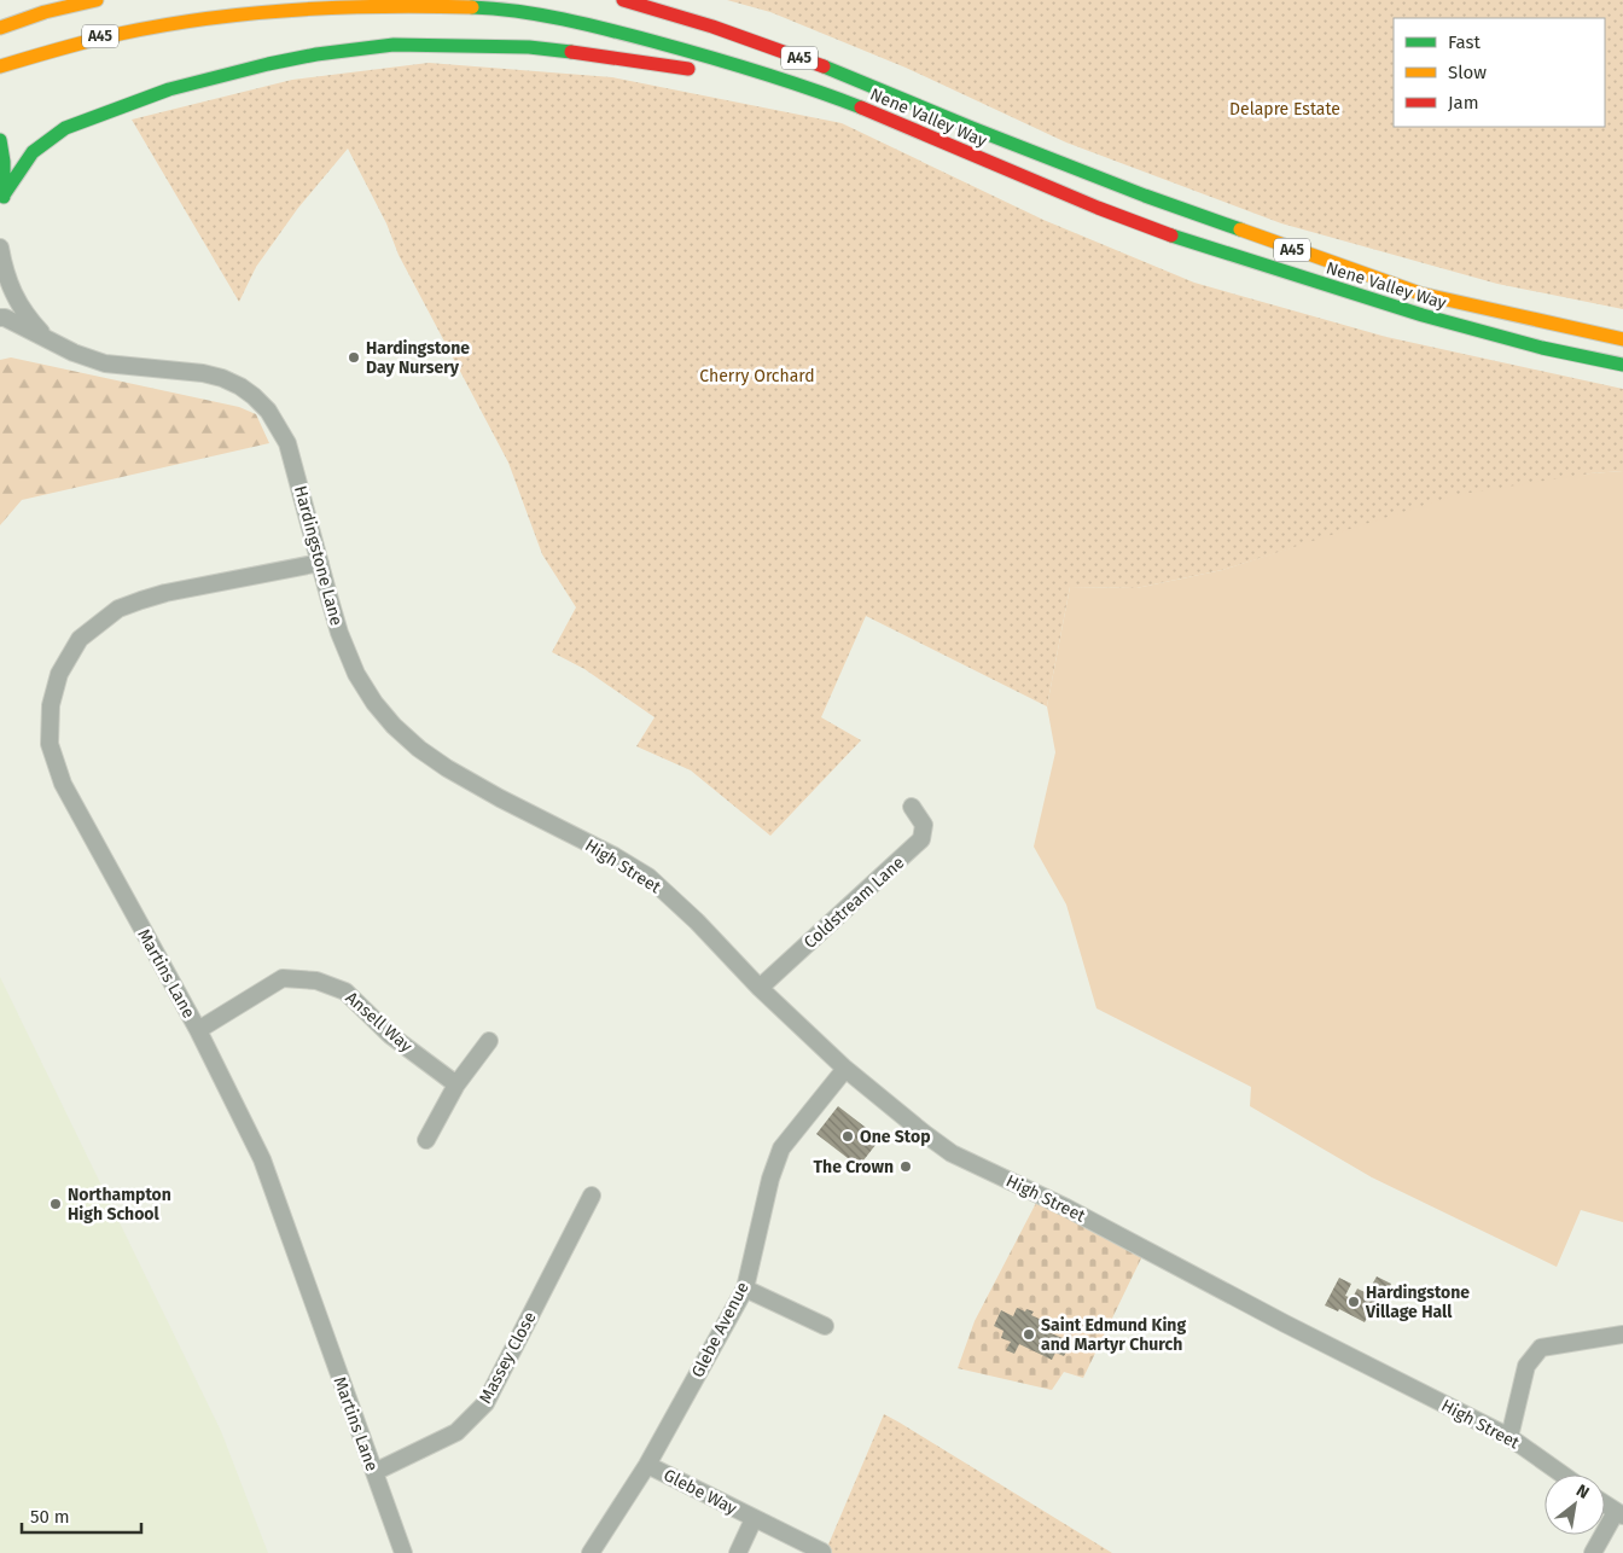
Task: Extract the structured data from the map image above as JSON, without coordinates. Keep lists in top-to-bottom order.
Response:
{
  "streets": {
    "highway": ["A45", "Nene Valley Way"],
    "street": [
      "Hardingstone Lane",
      "High Street",
      "Coldstream Lane",
      "Martins Lane",
      "Ansell Way",
      "Glebe Avenue",
      "Massey Close",
      "Glebe Way"
    ]
  },
  "crossings": [
    ["Hardingstone Lane", "High Street"],
    ["Hardingstone Lane", "Martins Lane"],
    ["High Street", "Coldstream Lane"],
    ["High Street", "Glebe Avenue"],
    ["Martins Lane", "Ansell Way"],
    ["Martins Lane", "Massey Close"],
    ["Glebe Avenue", "Glebe Way"]
  ],
  "parks": ["Delapre Estate", "Cherry Orchard"],
  "places": [
    "Hardingstone Day Nursery",
    "One Stop",
    "The Crown",
    "Northampton High School",
    "Hardingstone Village Hall",
    "Saint Edmund King and Martyr Church"
  ],
  "legend": ["Fast", "Slow", "Jam"],
  "scale_bar": "50 m",
  "north": "top right"
}
